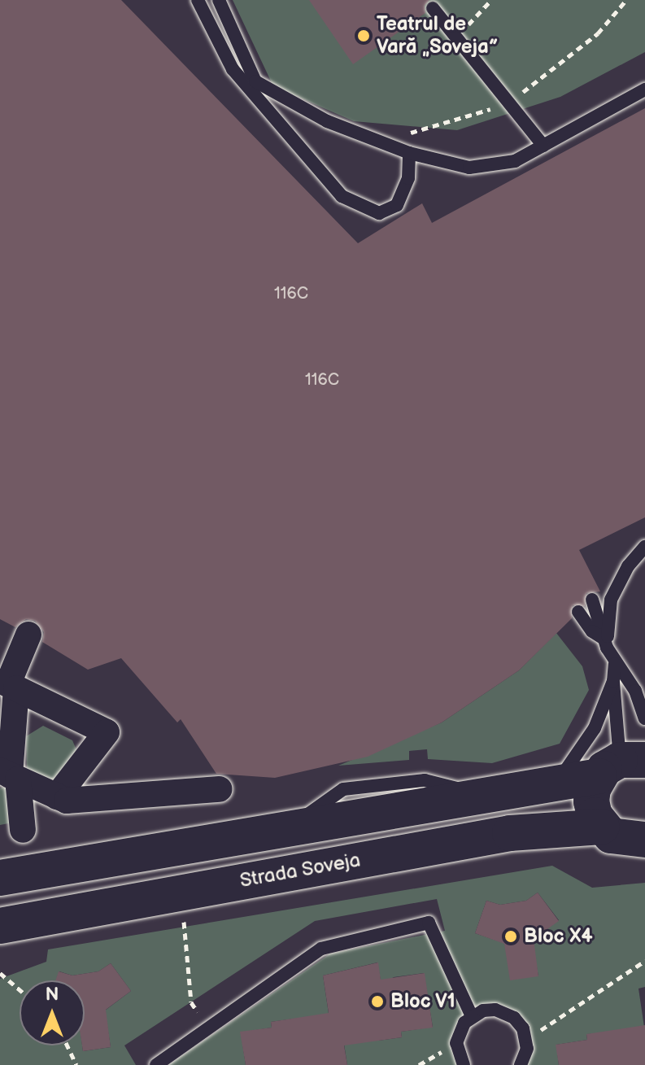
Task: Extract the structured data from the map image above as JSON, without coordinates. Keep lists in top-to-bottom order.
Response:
{
  "streets": {
    "main road": ["Strada Soveja"]
  },
  "places": ["Teatrul de Vară „Soveja”", "Bloc X4", "Bloc V1"],
  "house_numbers": ["116C", "116C"],
  "north": "top"
}
